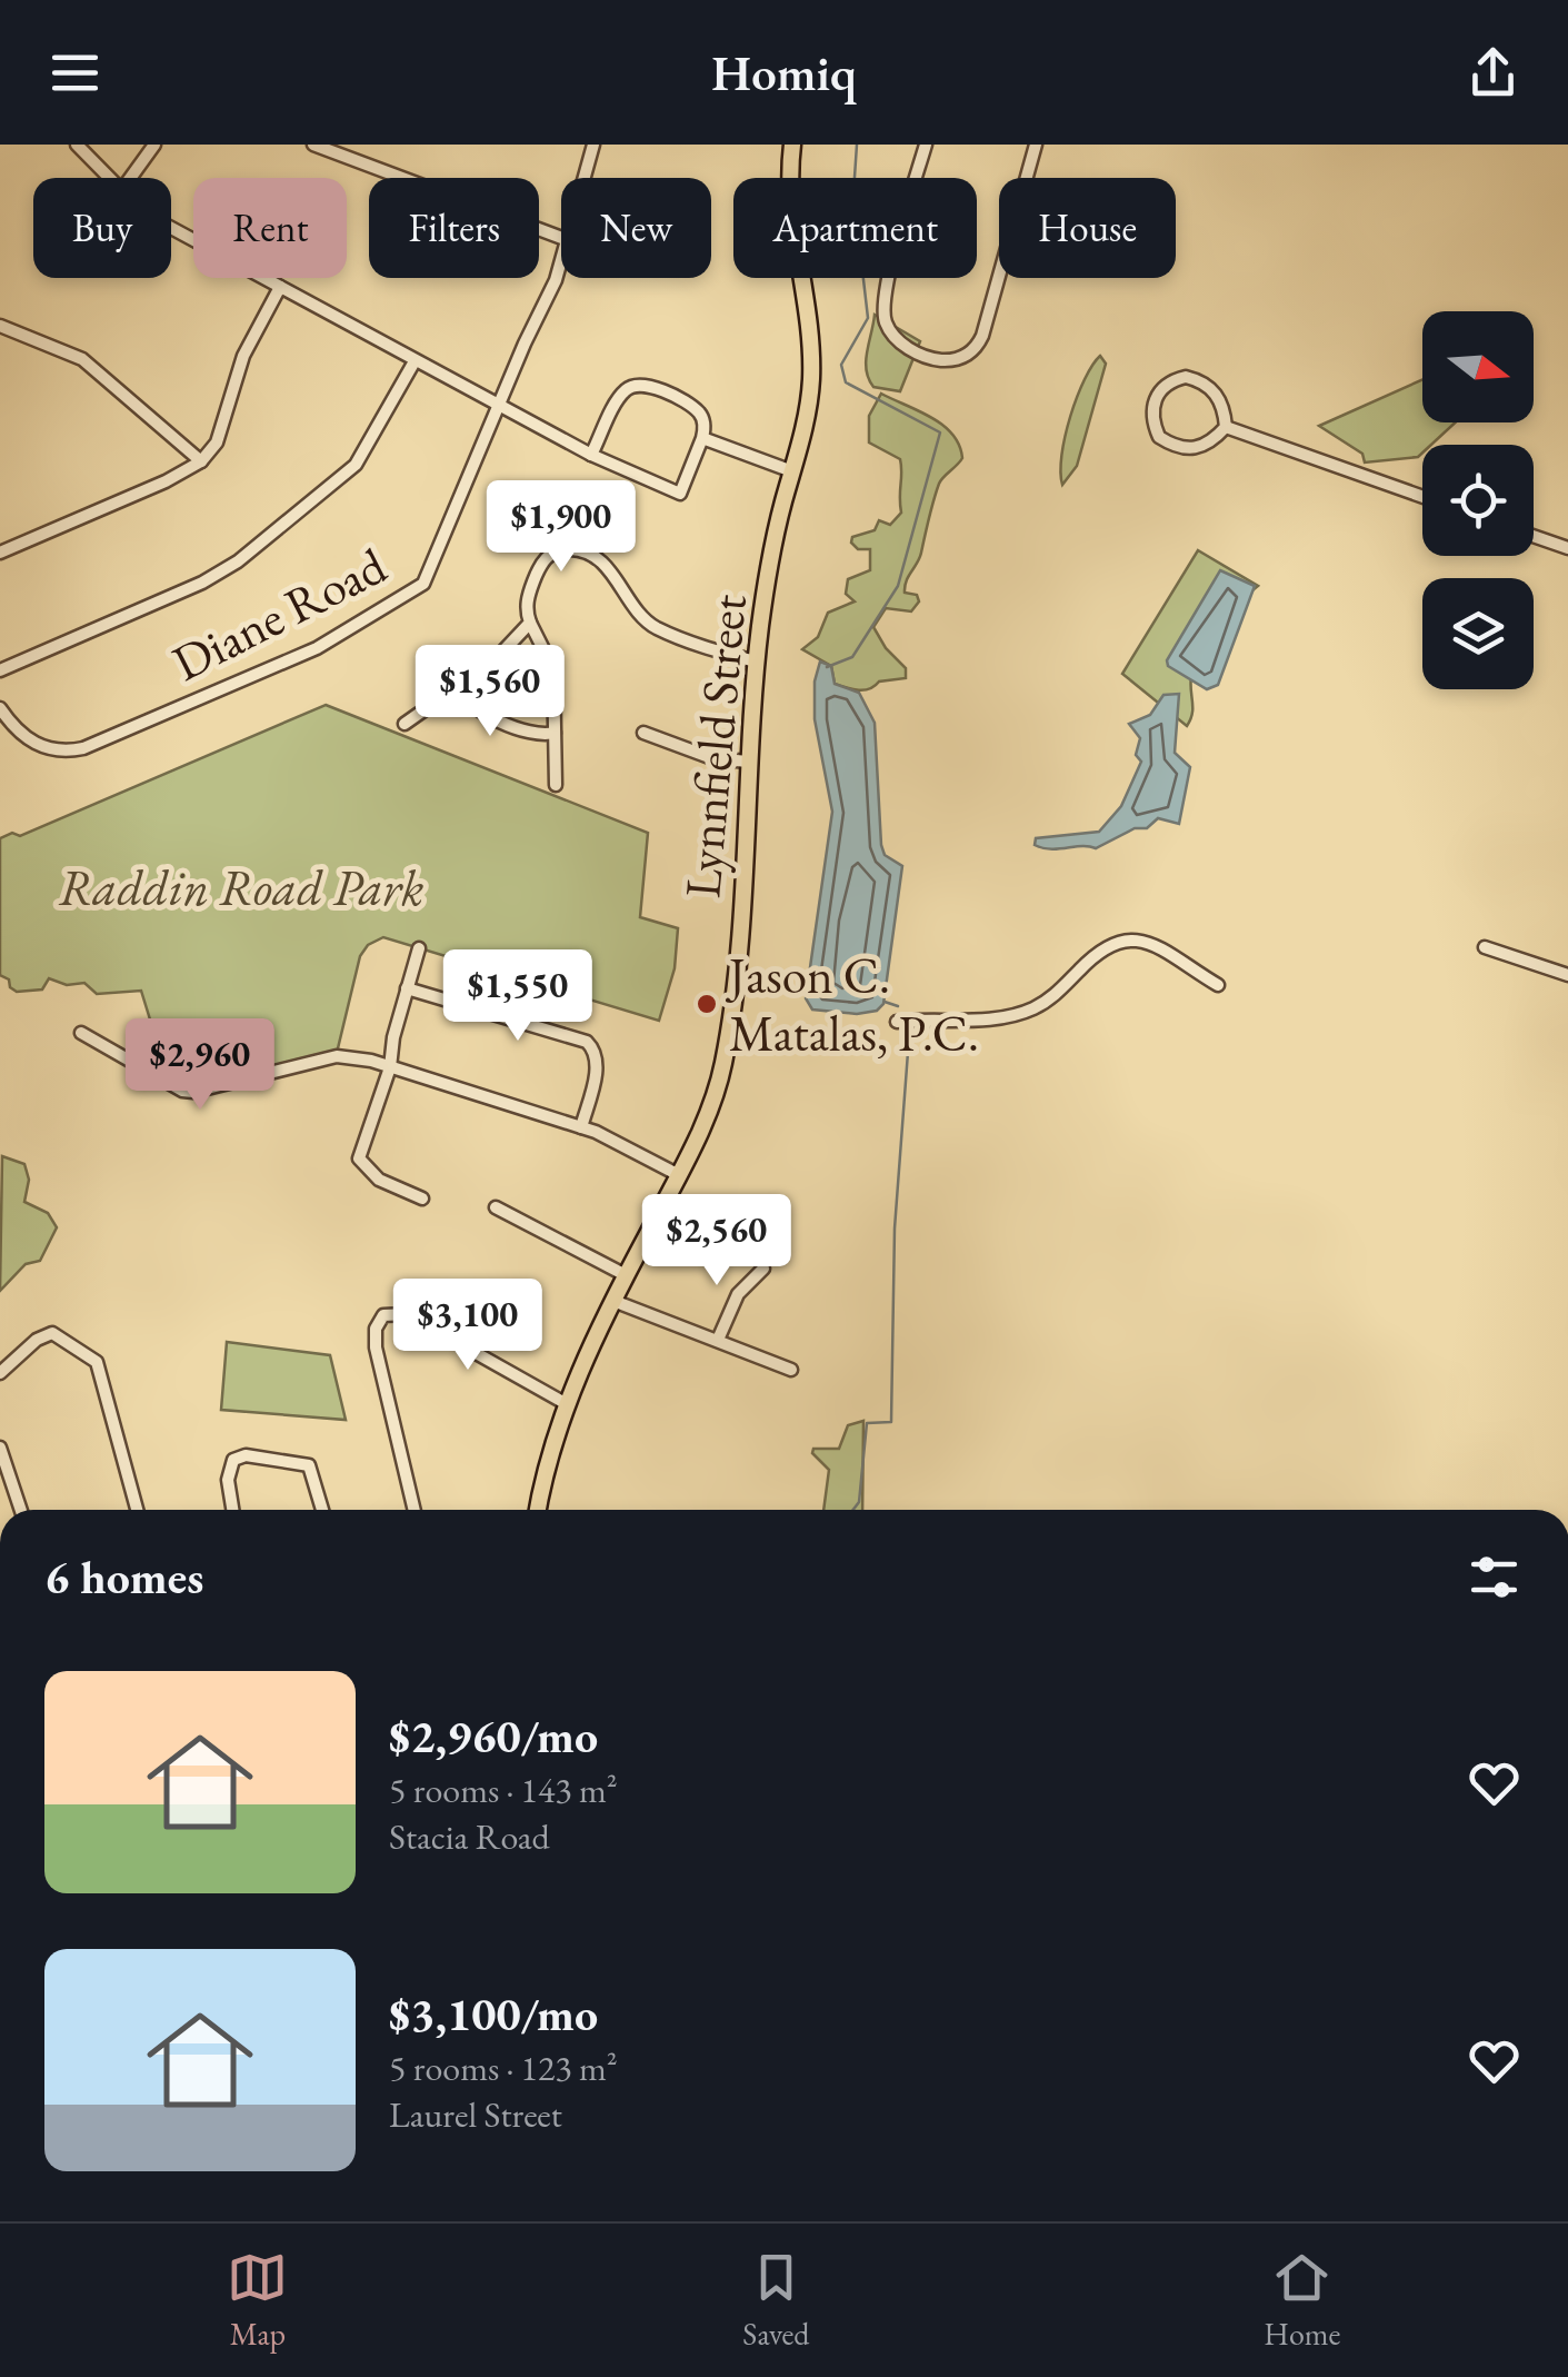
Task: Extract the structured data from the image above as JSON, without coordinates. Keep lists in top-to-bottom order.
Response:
{
  "streets": {
    "main road": ["Lynnfield Street"],
    "street": ["Diane Road"]
  },
  "parks": ["Raddin Road Park"],
  "places": ["Jason C. Matalas, P.C."],
  "north": "right",
  "page": {
    "header": "Homiq",
    "chip": [
      "Buy",
      "Rent",
      "Filters",
      "New",
      "Apartment",
      "House"
    ],
    "price": [
      "$1,900",
      "$1,560",
      "$1,550",
      "$2,960",
      "$2,560",
      "$3,100"
    ],
    "heading": "6 homes",
    "list": [
      {
        "name": "$2,960/mo",
        "note": "5 rooms · 143 m² · Stacia Road"
      },
      {
        "name": "$3,100/mo",
        "note": "5 rooms · 123 m² · Laurel Street"
      }
    ],
    "tabs": ["Map", "Saved", "Home"]
  }
}
